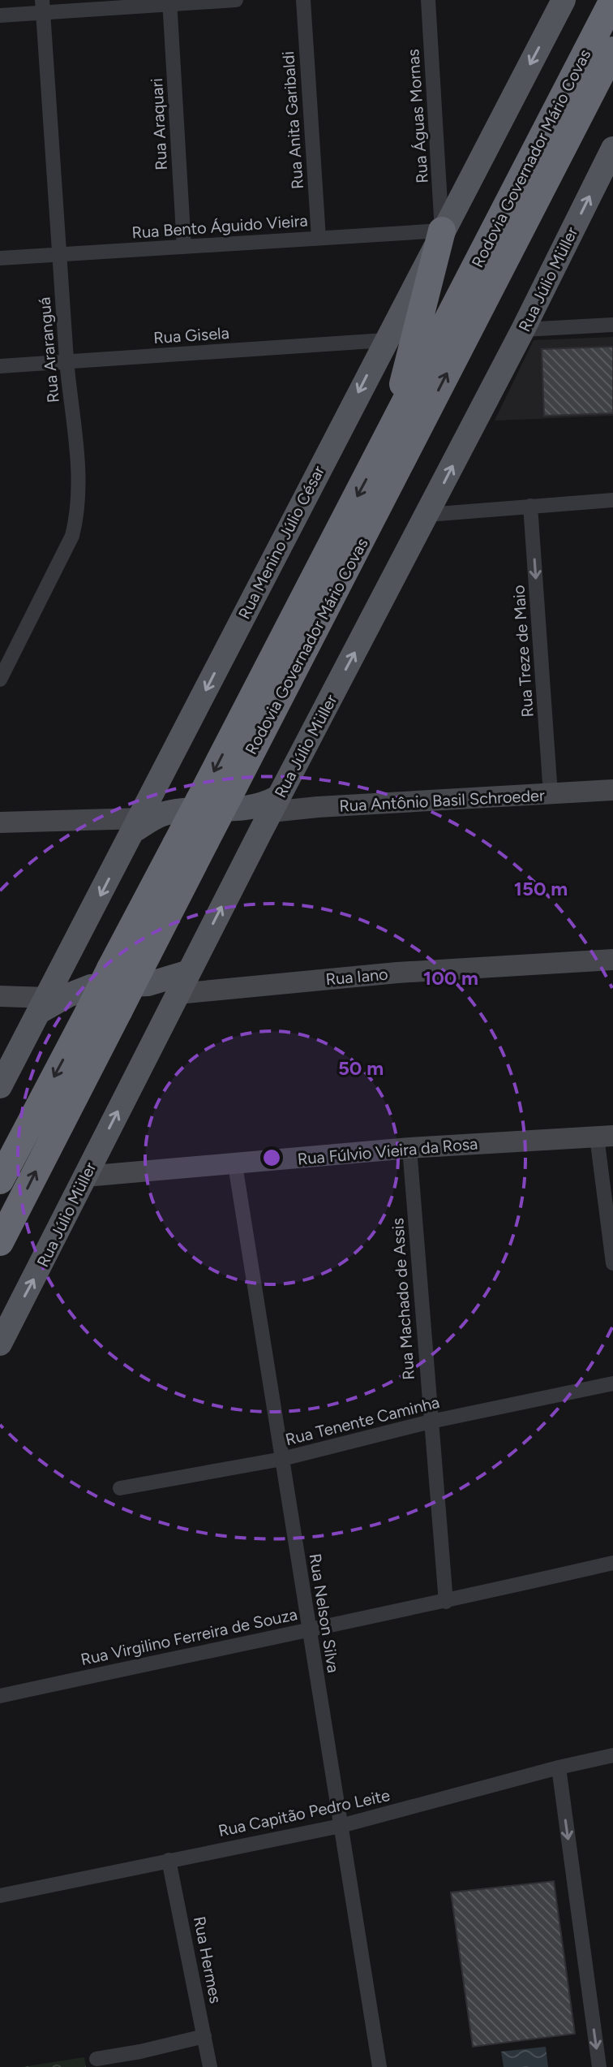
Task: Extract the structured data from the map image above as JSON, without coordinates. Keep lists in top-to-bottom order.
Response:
{
  "streets": {
    "highway": ["Rodovia Governador Mário Covas"],
    "main road": [
      "Rua Júlio Müller",
      "Rua Menino Júlio César",
      "Rua Antônio Basil Schroeder",
      "Rua Iano"
    ],
    "street": [
      "Rua Águas Mornas",
      "Rua Anita Garibaldi",
      "Rua Araquari",
      "Rua Bento Águido Vieira",
      "Rua Gisela",
      "Rua Araranguá",
      "Rua Treze de Maio",
      "Rua Fúlvio Vieira da Rosa",
      "Rua Machado de Assis",
      "Rua Tenente Caminha",
      "Rua Nelson Silva",
      "Rua Virgilino Ferreira de Souza",
      "Rua Capitão Pedro Leite",
      "Rua Hermes"
    ]
  },
  "crossings": [
    ["Rua Águas Mornas", "Rua Bento Águido Vieira"],
    ["Rua Águas Mornas", "Rua Menino Júlio César"],
    ["Rua Anita Garibaldi", "Rua Bento Águido Vieira"],
    ["Rua Araquari", "Rua Bento Águido Vieira"],
    ["Rodovia Governador Mário Covas", "Rua Antônio Basil Schroeder"],
    ["Rodovia Governador Mário Covas", "Rua Iano"],
    ["Rua Bento Águido Vieira", "Rua Araranguá"],
    ["Rua Bento Águido Vieira", "Rua Menino Júlio César"],
    ["Rua Júlio Müller", "Rua Antônio Basil Schroeder"],
    ["Rua Júlio Müller", "Rua Iano"],
    ["Rua Júlio Müller", "Rua Fúlvio Vieira da Rosa"],
    ["Rua Gisela", "Rua Araranguá"],
    ["Rua Gisela", "Rua Menino Júlio César"],
    ["Rua Menino Júlio César", "Rua Antônio Basil Schroeder"],
    ["Rua Menino Júlio César", "Rua Iano"],
    ["Rua Treze de Maio", "Rua Antônio Basil Schroeder"],
    ["Rua Fúlvio Vieira da Rosa", "Rua Machado de Assis"],
    ["Rua Fúlvio Vieira da Rosa", "Rua Nelson Silva"],
    ["Rua Machado de Assis", "Rua Tenente Caminha"],
    ["Rua Machado de Assis", "Rua Virgilino Ferreira de Souza"],
    ["Rua Tenente Caminha", "Rua Nelson Silva"],
    ["Rua Nelson Silva", "Rua Virgilino Ferreira de Souza"],
    ["Rua Nelson Silva", "Rua Capitão Pedro Leite"],
    ["Rua Capitão Pedro Leite", "Rua Hermes"]
  ],
  "one_way": ["Rua Júlio Müller", "Rua Menino Júlio César", "Rua Treze de Maio"],
  "rings": ["150 m", "100 m", "50 m"]
}
